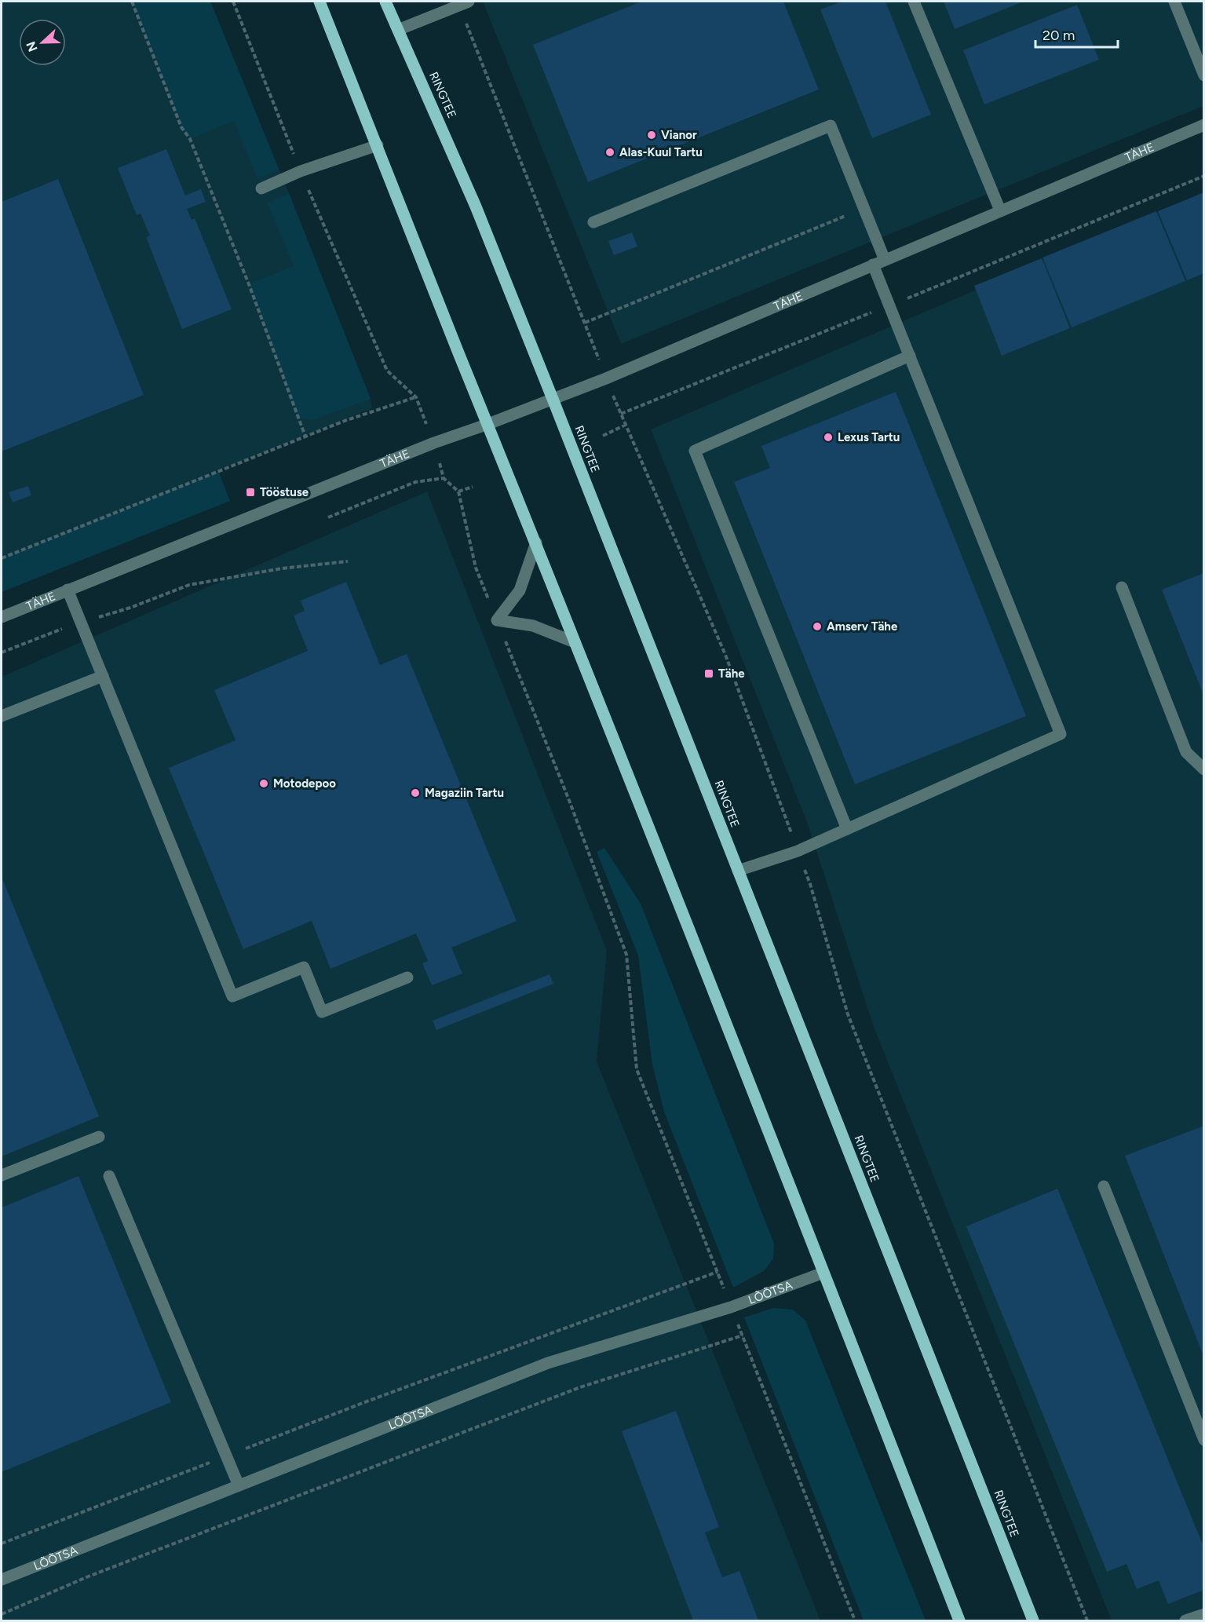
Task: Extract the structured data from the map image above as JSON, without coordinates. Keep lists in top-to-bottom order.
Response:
{
  "streets": {
    "main road": ["RINGTEE"],
    "street": ["TÄHE", "LÕÕTSA"]
  },
  "crossings": [
    ["RINGTEE", "TÄHE"]
  ],
  "places": {
    "other": [
      "Vianor",
      "Alas-Kuul Tartu",
      "Lexus Tartu",
      "Amserv Tähe",
      "Motodepoo",
      "Magaziin Tartu"
    ],
    "transit": ["Tööstuse", "Tähe"]
  },
  "scale_bar": "20 m",
  "north": "left"
}
